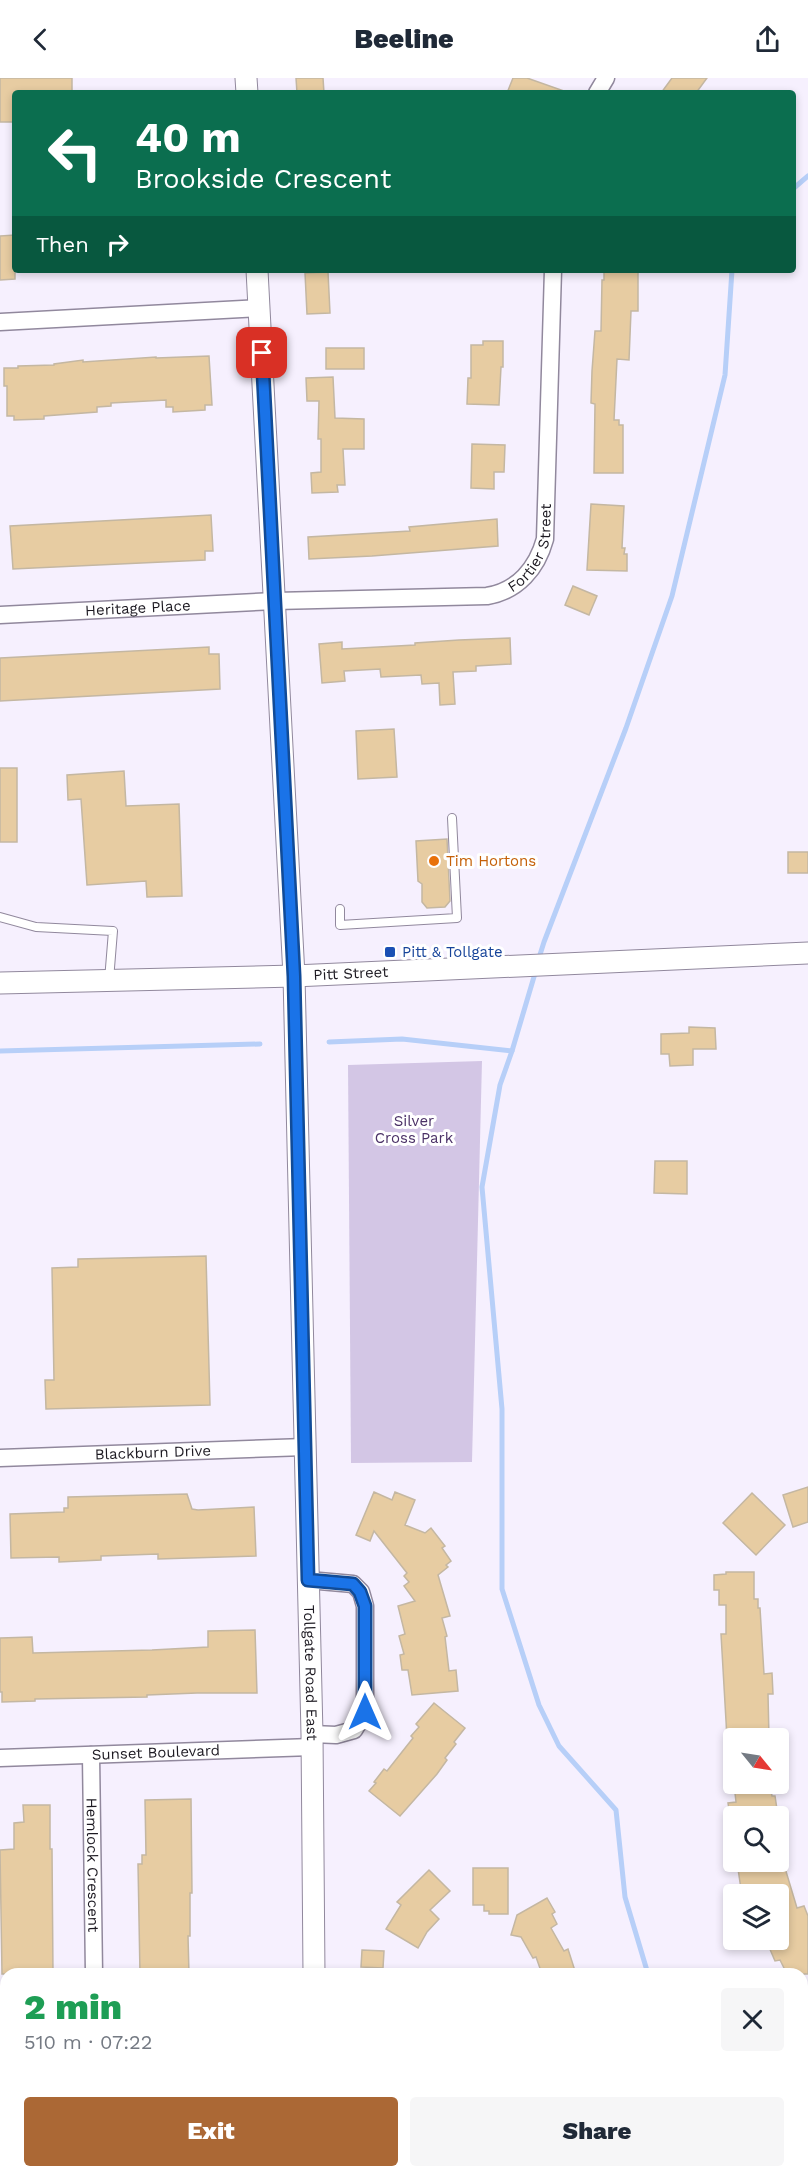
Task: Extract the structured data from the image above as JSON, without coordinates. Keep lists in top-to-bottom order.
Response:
{
  "streets": {
    "street": [
      "Fortier Street",
      "Heritage Place",
      "Pitt Street",
      "Blackburn Drive",
      "Tollgate Road East",
      "Sunset Boulevard",
      "Hemlock Crescent"
    ]
  },
  "crossings": [
    ["Fortier Street", "Heritage Place"],
    ["Fortier Street", "Tollgate Road East"],
    ["Heritage Place", "Tollgate Road East"],
    ["Pitt Street", "Tollgate Road East"],
    ["Blackburn Drive", "Tollgate Road East"],
    ["Tollgate Road East", "Sunset Boulevard"],
    ["Sunset Boulevard", "Hemlock Crescent"]
  ],
  "parks": ["Silver Cross Park"],
  "places": {
    "other": ["Tim Hortons"],
    "transit": ["Pitt & Tollgate"]
  },
  "north": "bottom right",
  "page": {
    "header": "Beeline",
    "turn": ["40 m", "Brookside Crescent"],
    "then": "Then",
    "heading": ["2 min", "510 m · 07:22"],
    "buttons": ["Exit", "Share"]
  }
}
